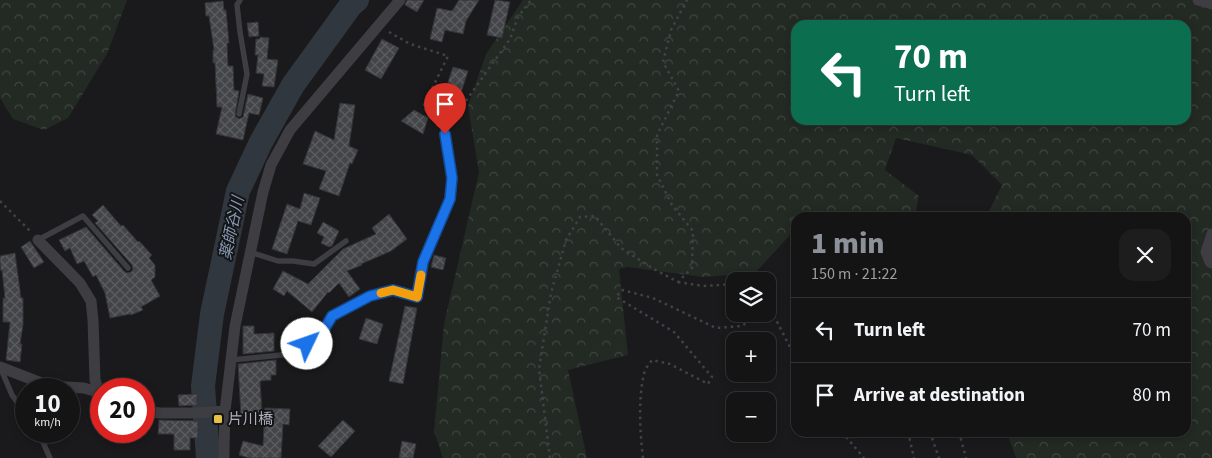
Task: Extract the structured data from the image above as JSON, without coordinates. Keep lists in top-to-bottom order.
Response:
{
  "water": ["薬師谷川"],
  "places": {
    "transit": ["片川橋"]
  },
  "page": {
    "turn": ["70 m", "Turn left"],
    "heading": ["1 min", "150 m · 21:22"],
    "map_buttons": ["+", "−"],
    "list": [
      {
        "name": "Turn left",
        "value": "70 m"
      },
      {
        "name": "Arrive at destination",
        "value": "80 m"
      }
    ],
    "speed": "10 km/h",
    "limit": "20"
  }
}
